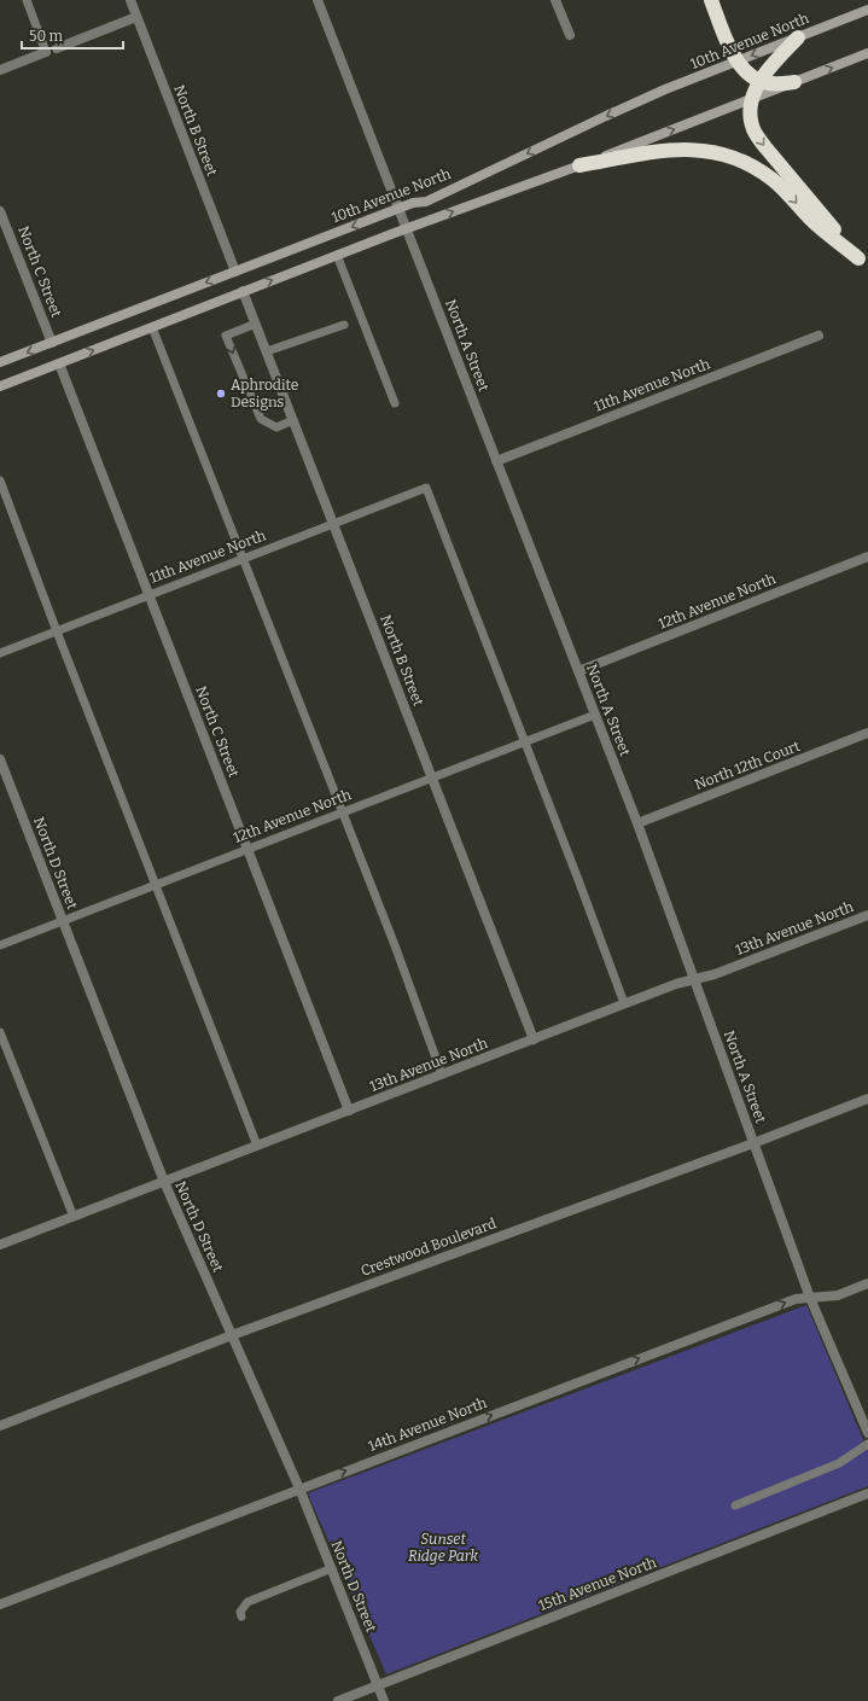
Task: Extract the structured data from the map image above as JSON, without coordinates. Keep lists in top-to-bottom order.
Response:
{
  "streets": {
    "main road": ["10th Avenue North"],
    "street": [
      "North B Street",
      "North C Street",
      "North A Street",
      "11th Avenue North",
      "12th Avenue North",
      "North 12th Court",
      "North D Street",
      "13th Avenue North",
      "Crestwood Boulevard",
      "14th Avenue North",
      "15th Avenue North"
    ]
  },
  "crossings": [
    ["10th Avenue North", "North B Street"],
    ["10th Avenue North", "North C Street"],
    ["10th Avenue North", "North A Street"],
    ["North B Street", "11th Avenue North"],
    ["North B Street", "12th Avenue North"],
    ["North B Street", "13th Avenue North"],
    ["North C Street", "11th Avenue North"],
    ["North C Street", "12th Avenue North"],
    ["North C Street", "13th Avenue North"],
    ["North A Street", "11th Avenue North"],
    ["North A Street", "12th Avenue North"],
    ["North A Street", "North 12th Court"],
    ["North A Street", "13th Avenue North"],
    ["North A Street", "Crestwood Boulevard"],
    ["North A Street", "14th Avenue North"],
    ["11th Avenue North", "12th Avenue North"],
    ["12th Avenue North", "North D Street"],
    ["North D Street", "13th Avenue North"],
    ["North D Street", "Crestwood Boulevard"],
    ["North D Street", "14th Avenue North"],
    ["North D Street", "15th Avenue North"]
  ],
  "one_way": ["14th Avenue North"],
  "parks": ["Sunset Ridge Park"],
  "places": ["Aphrodite Designs"],
  "scale_bar": "50 m"
}
